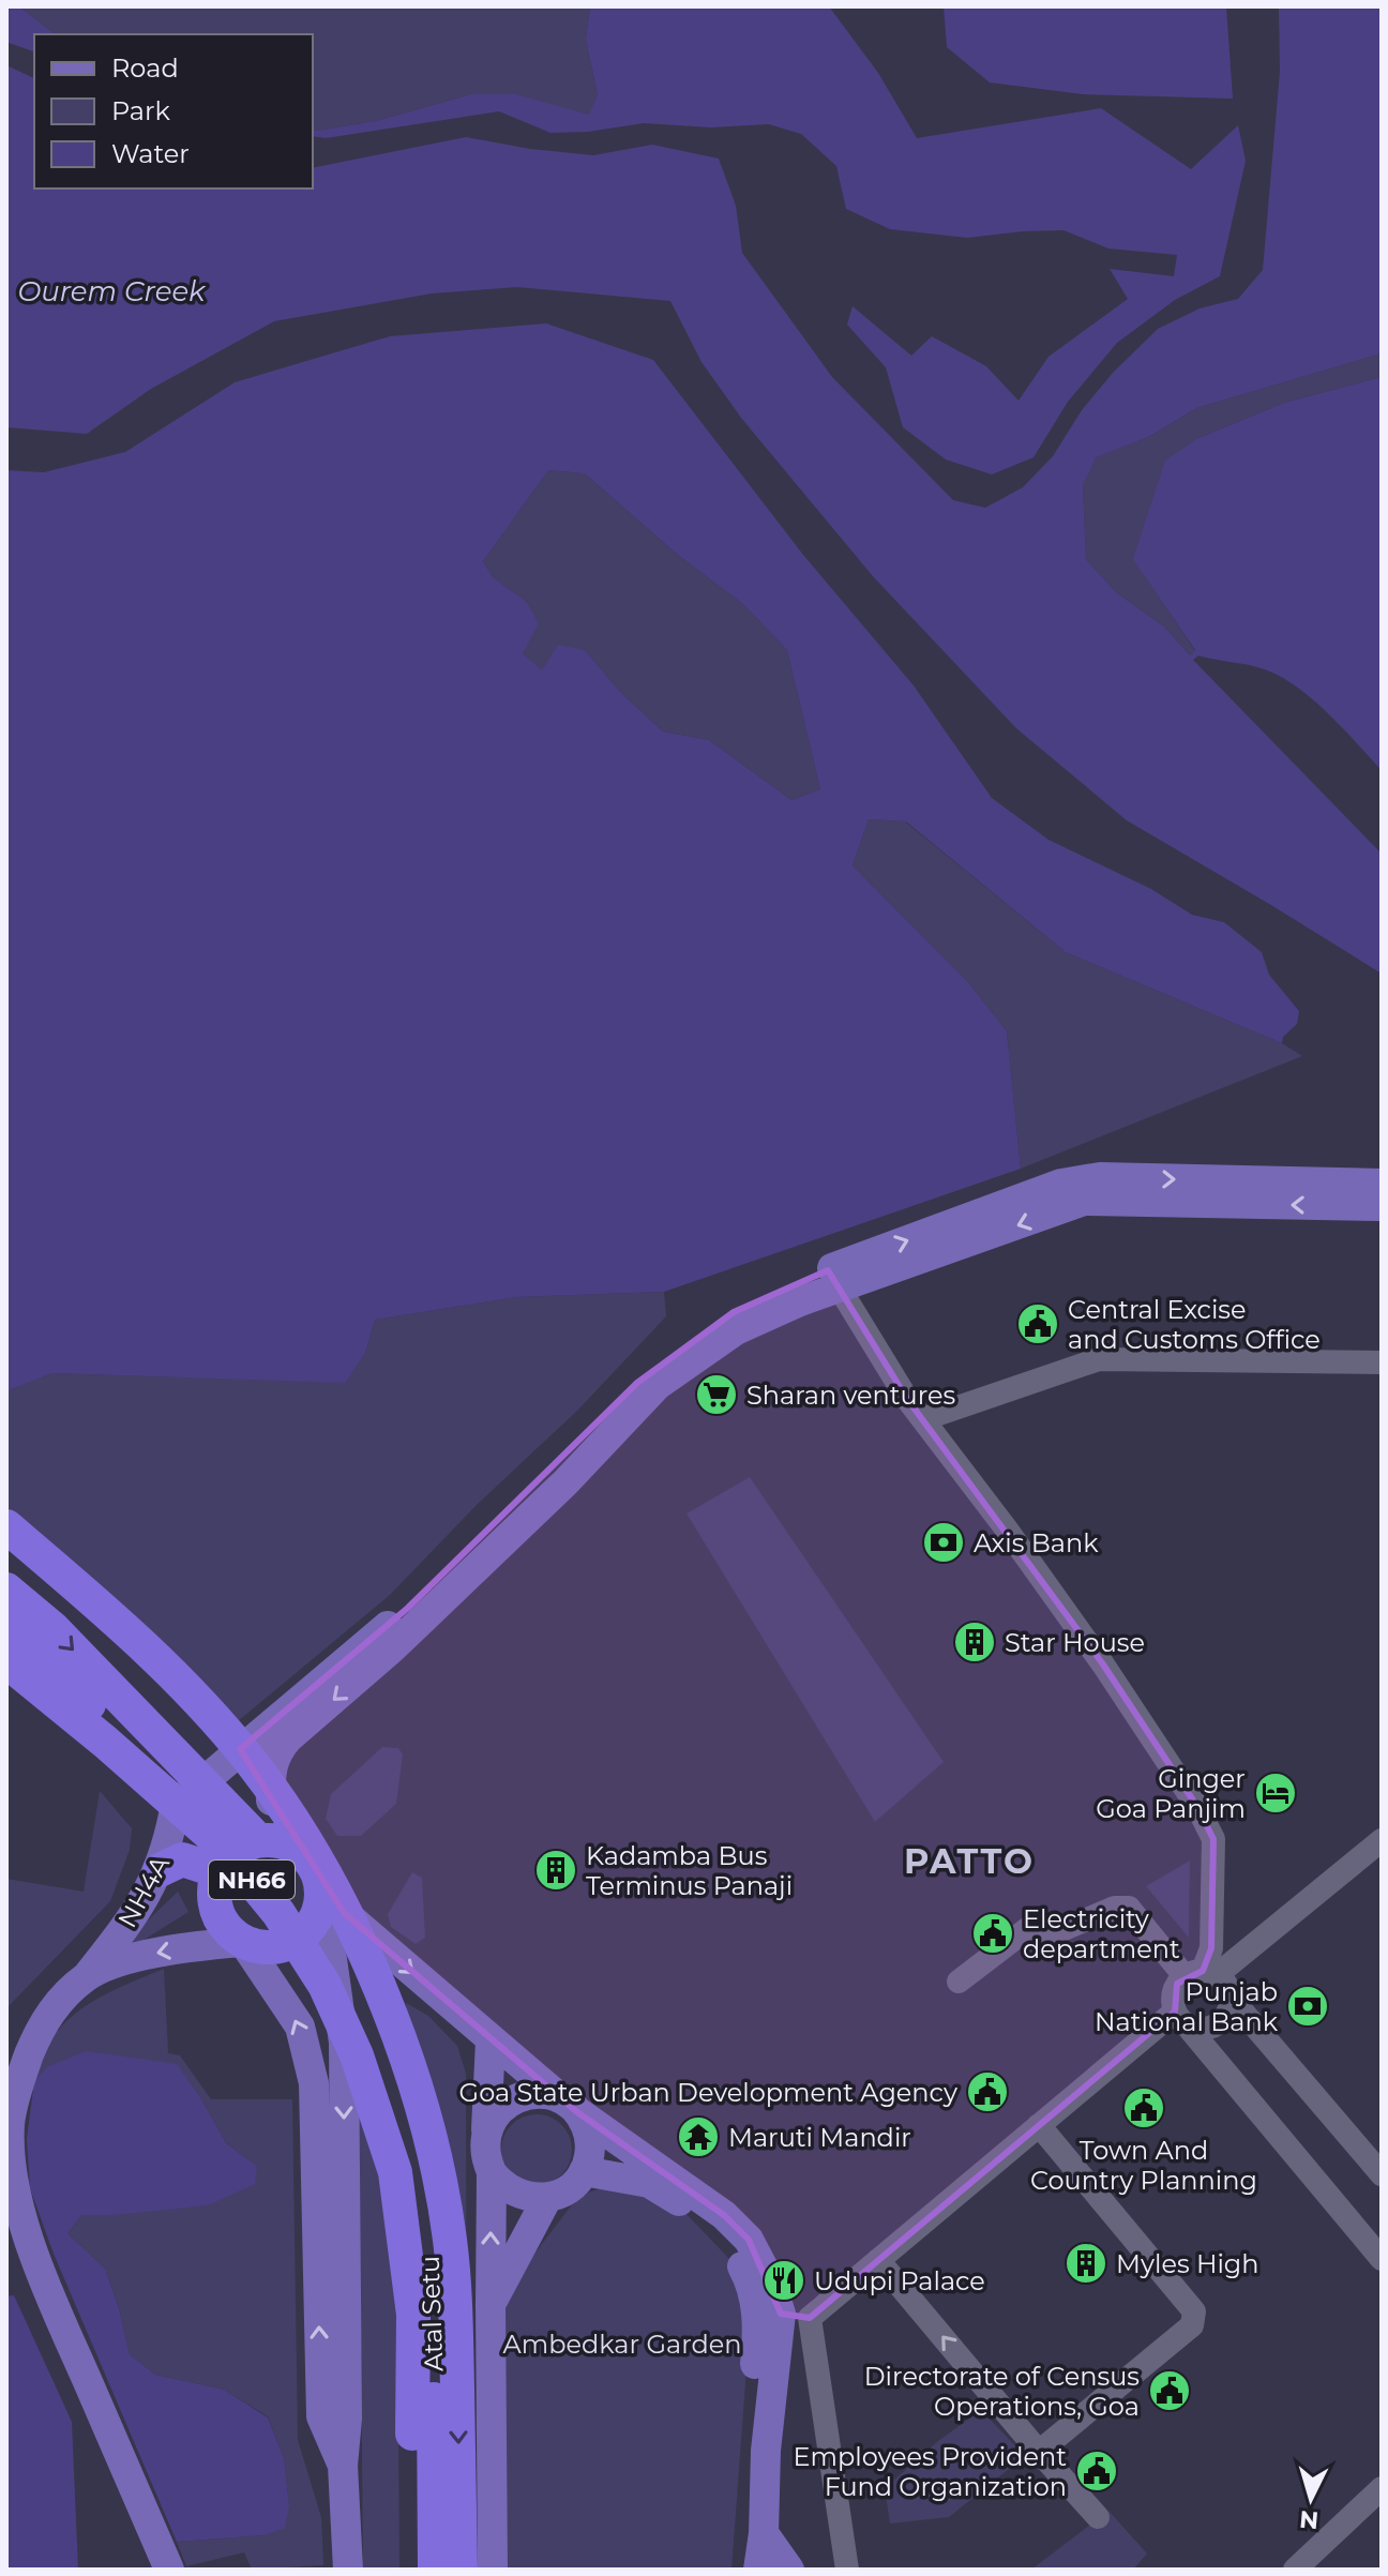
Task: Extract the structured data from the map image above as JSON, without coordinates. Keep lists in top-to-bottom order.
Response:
{
  "streets": {
    "highway": ["NH66", "Atal Setu"],
    "main road": ["NH4A"]
  },
  "districts": ["PATTO"],
  "water": ["Ourem Creek"],
  "parks": ["Ambedkar Garden"],
  "places": {
    "public building": [
      "Central Excise and Customs Office",
      "Electricity department",
      "Goa State Urban Development Agency",
      "Town And Country Planning",
      "Directorate of Census Operations, Goa",
      "Employees Provident Fund Organization"
    ],
    "supermarket": ["Sharan ventures"],
    "bank": ["Axis Bank", "Punjab National Bank"],
    "building": ["Star House", "Kadamba Bus Terminus Panaji", "Myles High"],
    "hotel": ["Ginger Goa Panjim"],
    "temple": ["Maruti Mandir"],
    "restaurant": ["Udupi Palace"]
  },
  "legend": ["Road", "Park", "Water"],
  "north": "bottom"
}
